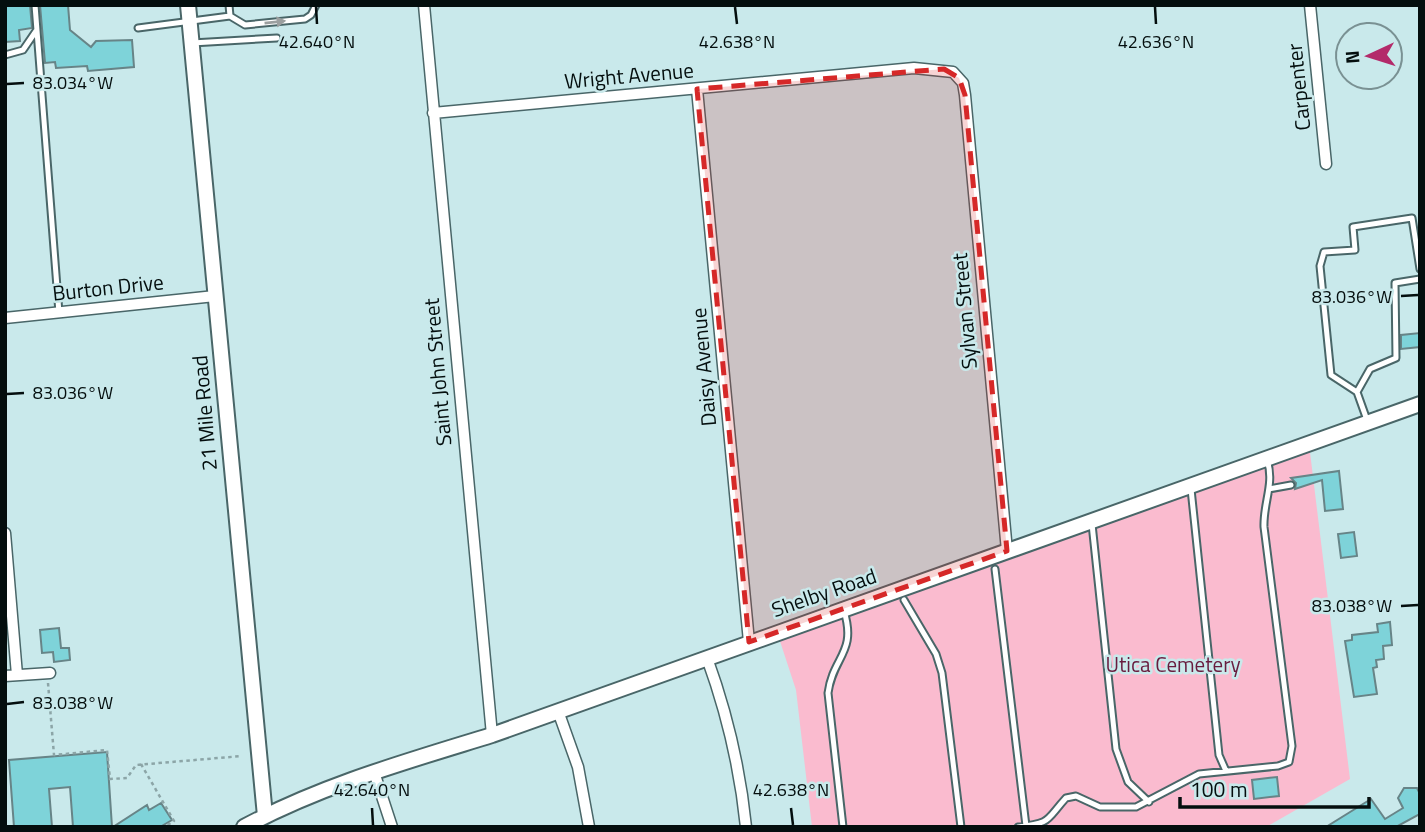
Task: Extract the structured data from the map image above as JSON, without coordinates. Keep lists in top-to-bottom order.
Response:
{
  "streets": {
    "street": [
      "Wright Avenue",
      "Carpenter",
      "Burton Drive",
      "Sylvan Street",
      "Daisy Avenue",
      "Saint John Street",
      "21 Mile Road",
      "Shelby Road"
    ]
  },
  "crossings": [
    ["Wright Avenue", "Sylvan Street"],
    ["Wright Avenue", "Daisy Avenue"],
    ["Wright Avenue", "Saint John Street"],
    ["Burton Drive", "21 Mile Road"],
    ["Sylvan Street", "Shelby Road"],
    ["Daisy Avenue", "Shelby Road"],
    ["Saint John Street", "Shelby Road"],
    ["21 Mile Road", "Shelby Road"]
  ],
  "parks": ["Utica Cemetery"],
  "scale_bar": "100 m",
  "north": "left",
  "coordinates": [
    "42.640°N",
    "42.638°N",
    "42.636°N",
    "83.034°W",
    "83.036°W",
    "83.038°W"
  ]
}
